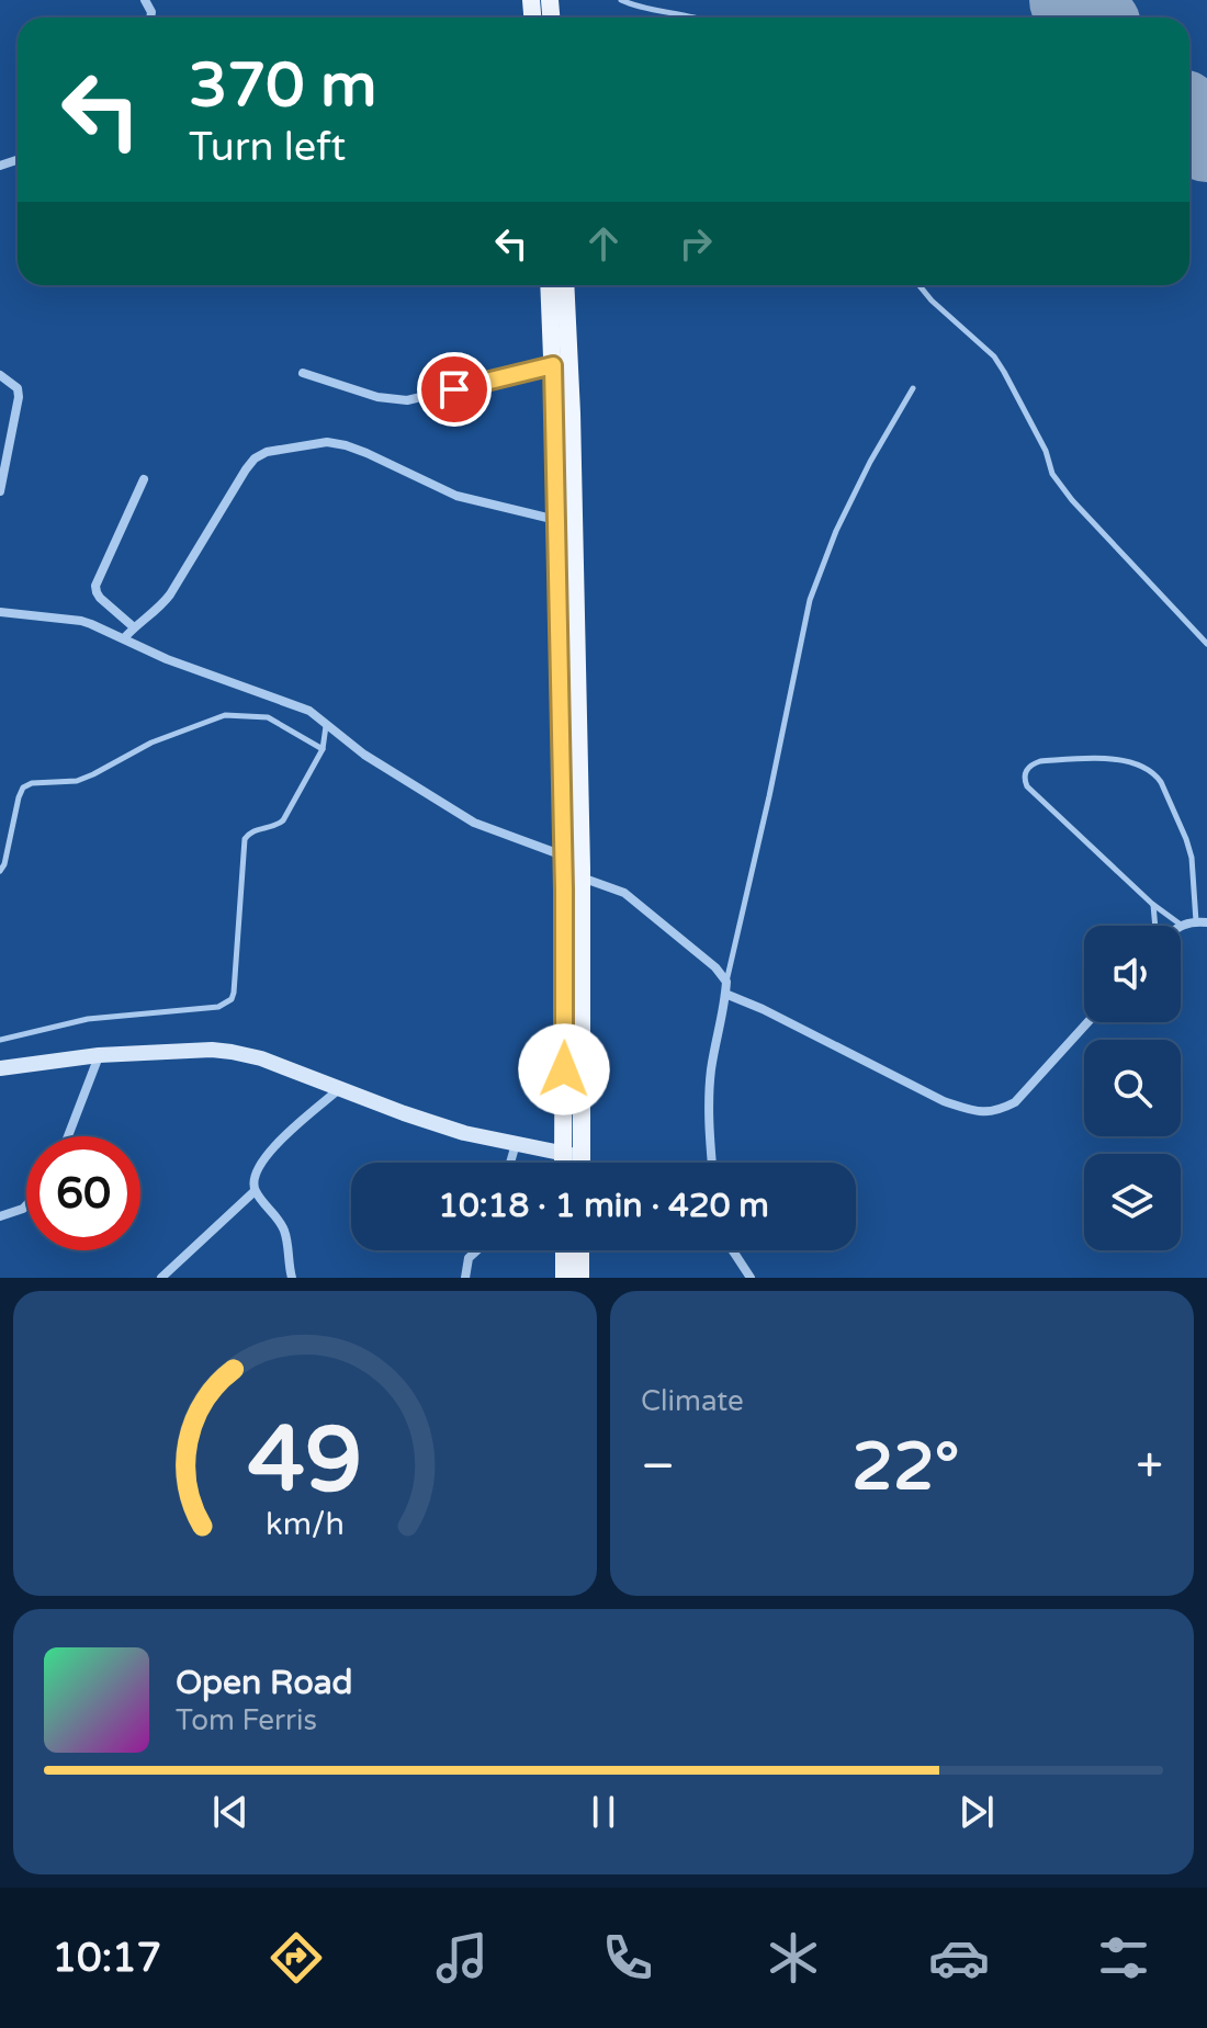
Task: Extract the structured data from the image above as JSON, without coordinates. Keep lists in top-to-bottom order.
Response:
{
  "page": {
    "turn": ["370 m", "Turn left"],
    "limit": "60",
    "trip": "10:18 · 1 min · 420 m",
    "tile": "Climate",
    "heat": ["−", "22°", "+"],
    "song": ["Open Road", "Tom Ferris"],
    "tabs": "10:17",
    "gauge": ["49", "km/h"]
  }
}
